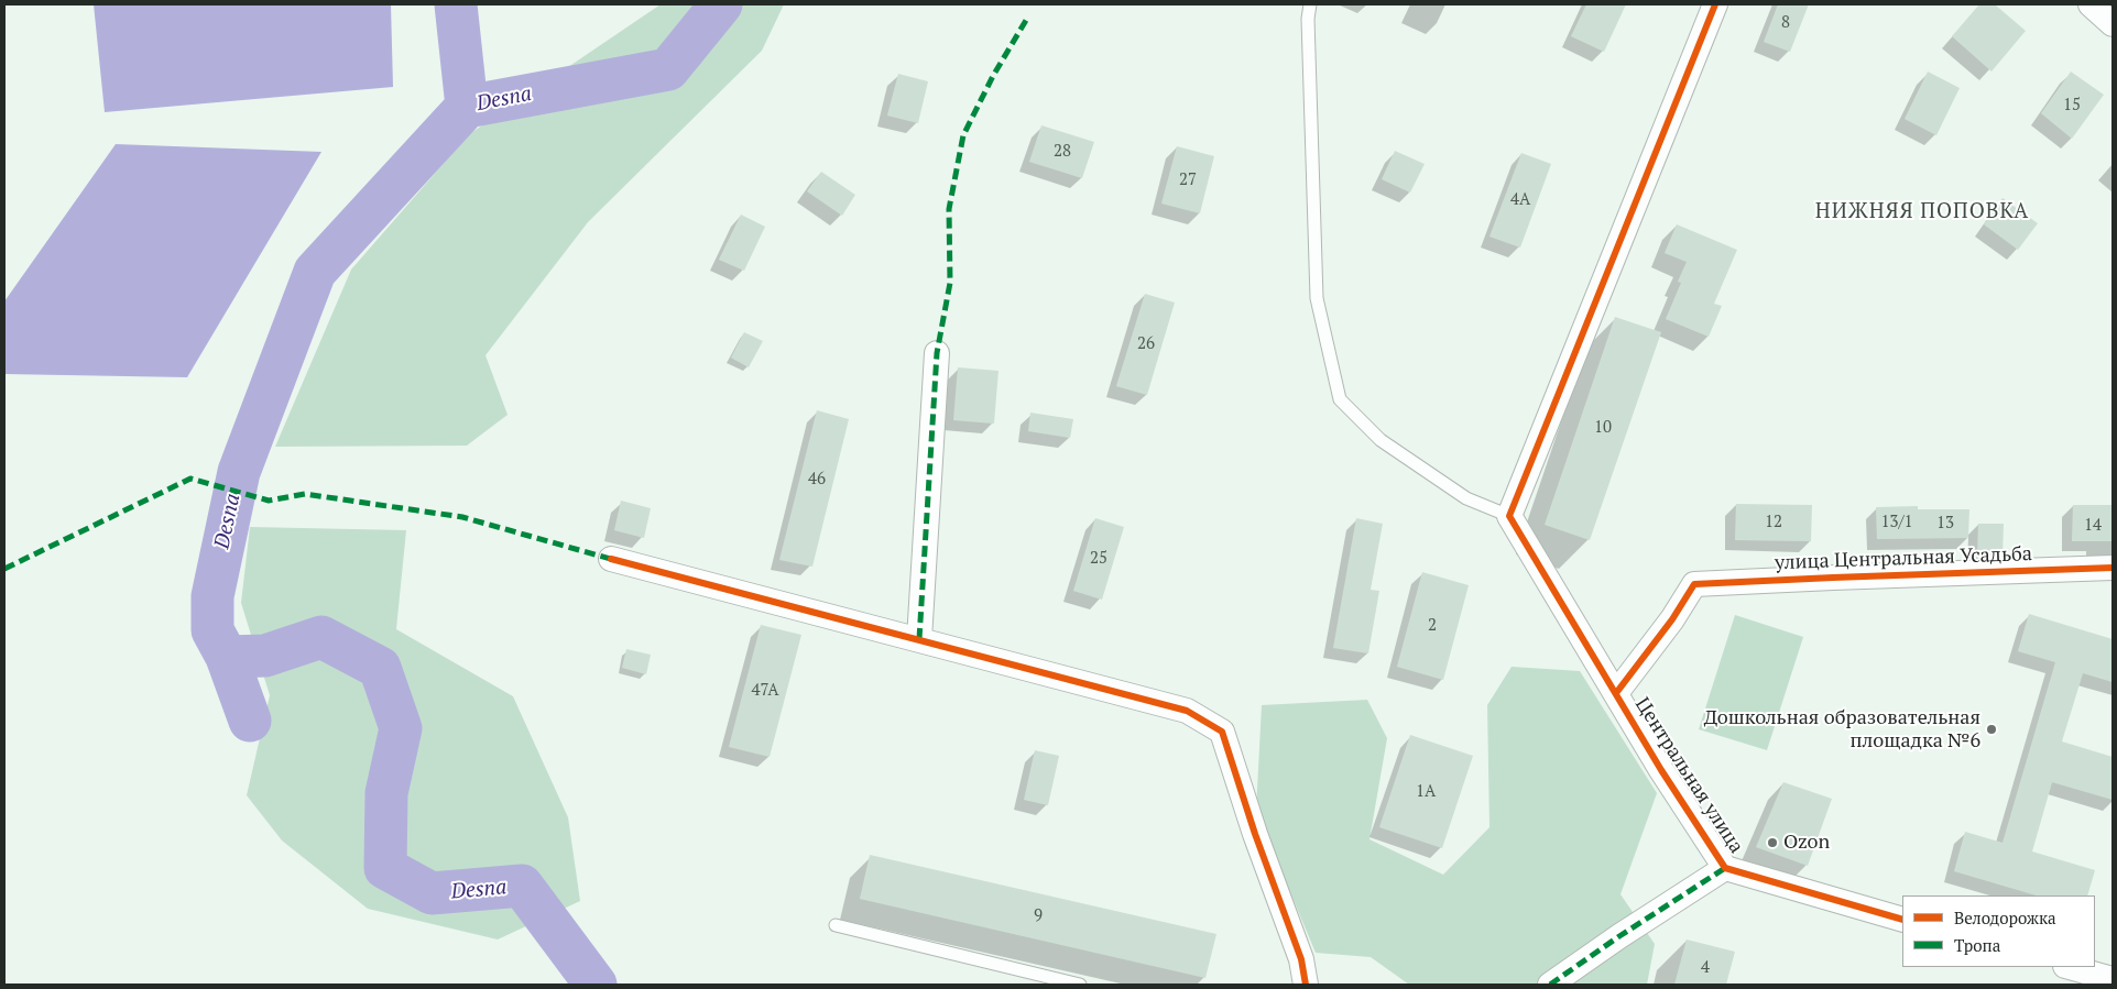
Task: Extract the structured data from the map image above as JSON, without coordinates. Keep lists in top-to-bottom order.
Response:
{
  "streets": {
    "street": ["улица Центральная Усадьба", "Центральная улица"]
  },
  "crossings": [
    ["улица Центральная Усадьба", "Центральная улица"]
  ],
  "districts": ["НИЖНЯЯ ПОПОВКА"],
  "water": ["Desna"],
  "places": ["Дошкольная образовательная площадка №6", "Ozon"],
  "house_numbers": [
    "8",
    "15",
    "28",
    "27",
    "4А",
    "26",
    "10",
    "46",
    "12",
    "13/1",
    "13",
    "14",
    "25",
    "2",
    "47А",
    "1А",
    "9",
    "4"
  ],
  "legend": ["Велодорожка", "Тропа"]
}
